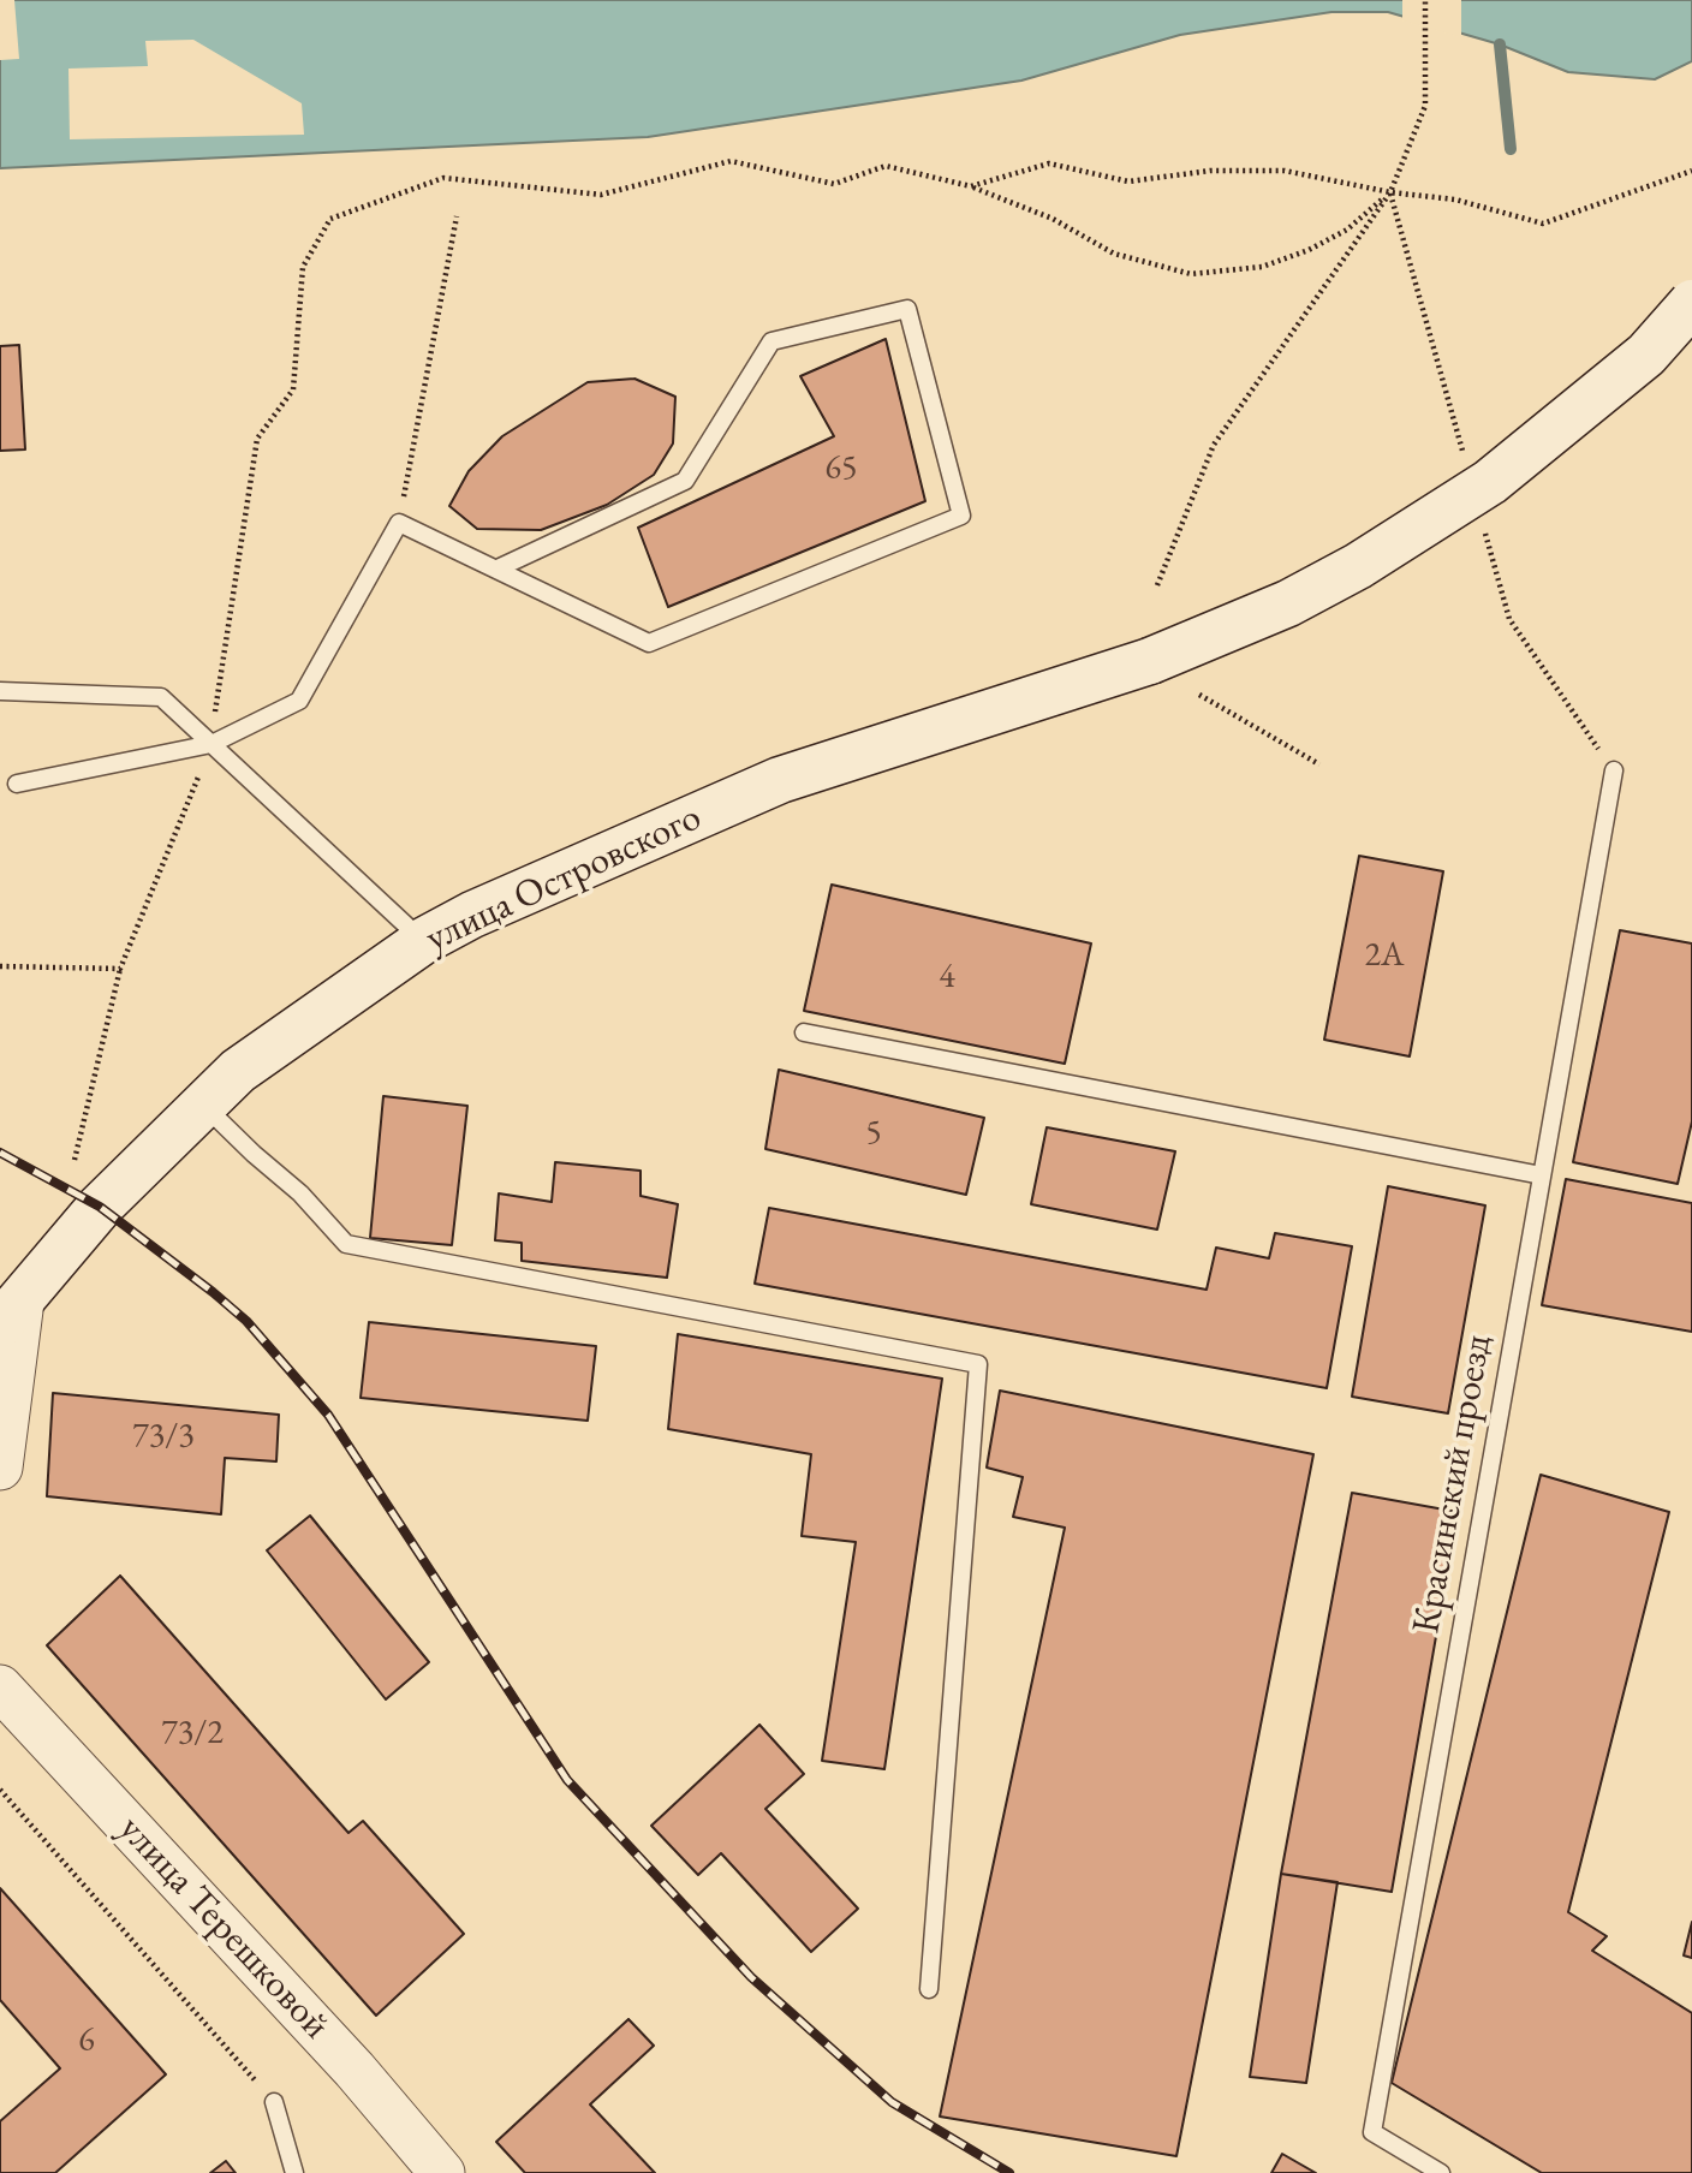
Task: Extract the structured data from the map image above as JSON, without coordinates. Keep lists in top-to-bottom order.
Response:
{
  "streets": {
    "main road": ["улица Островского"],
    "street": ["улица Терешковой"],
    "lane": ["Красинский проезд"]
  },
  "house_numbers": [
    "65",
    "2А",
    "4",
    "5",
    "73/3",
    "73/2",
    "6"
  ]
}
